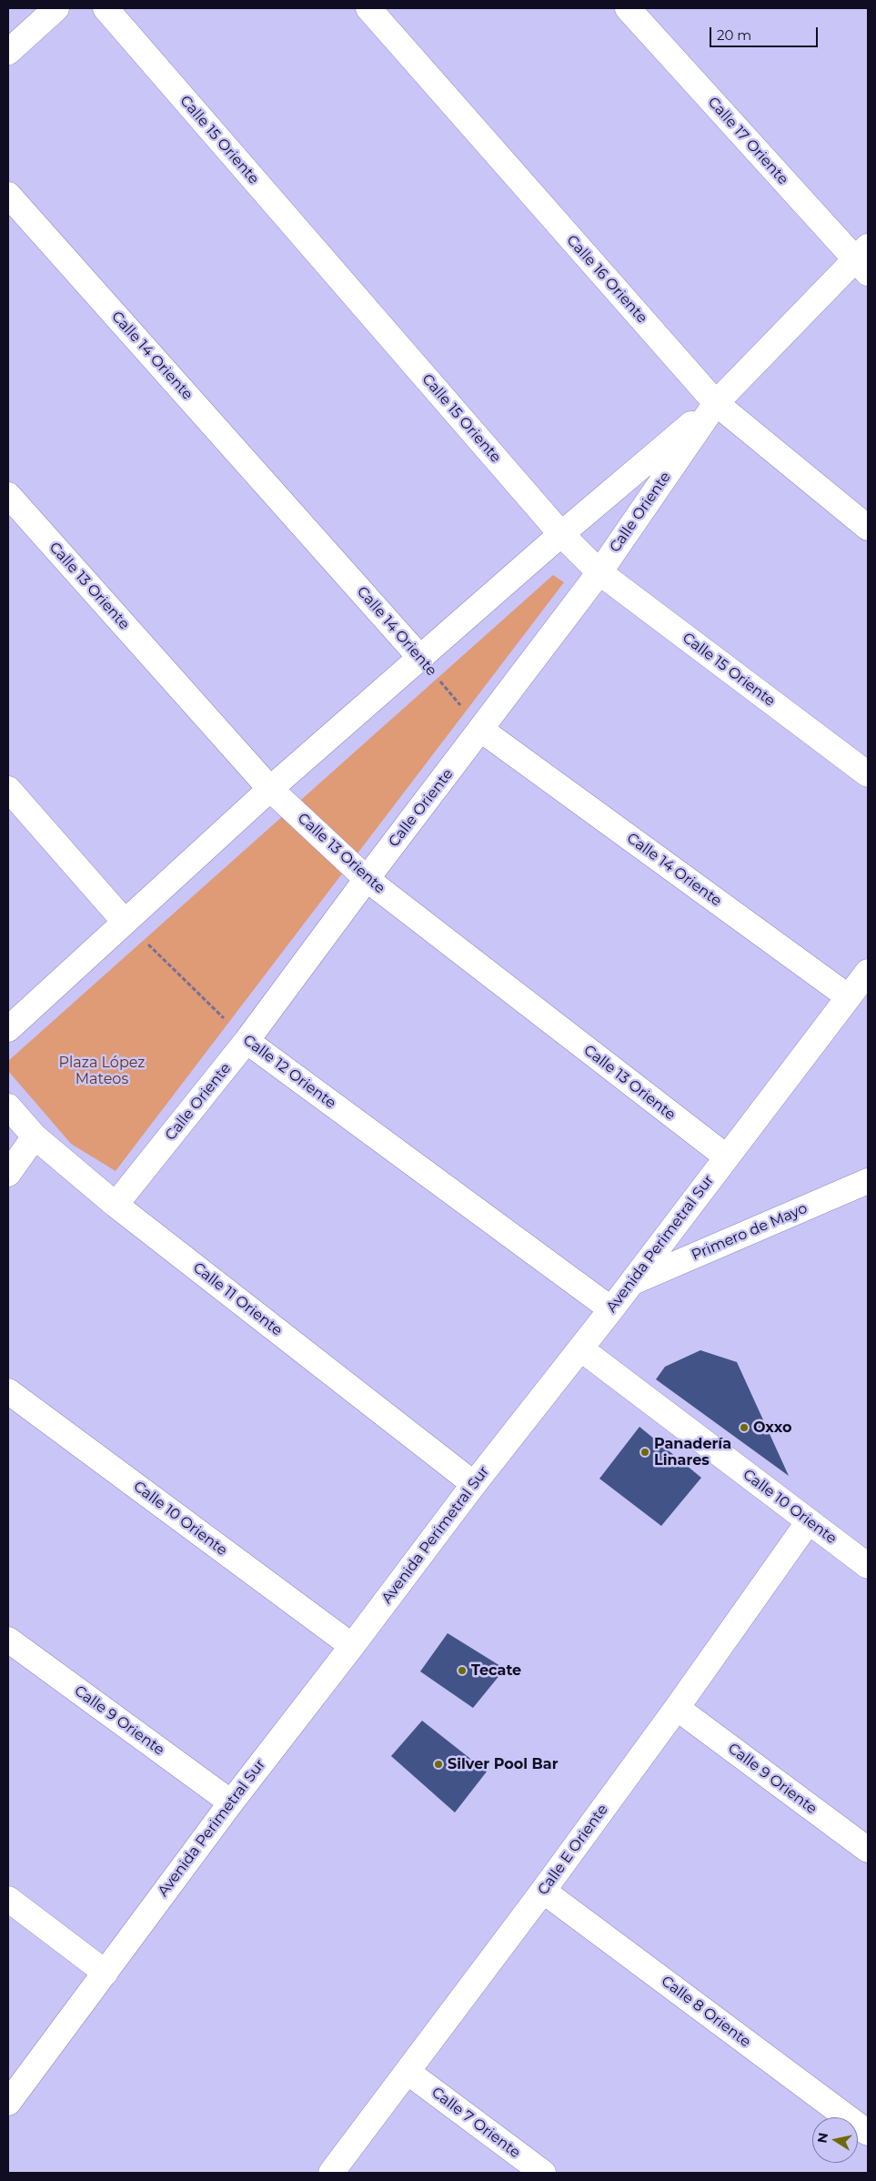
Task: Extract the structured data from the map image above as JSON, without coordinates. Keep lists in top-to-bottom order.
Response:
{
  "streets": {
    "street": [
      "Calle 15 Oriente",
      "Calle 17 Oriente",
      "Calle 16 Oriente",
      "Calle 14 Oriente",
      "Calle Oriente",
      "Calle 13 Oriente",
      "Calle 12 Oriente",
      "Primero de Mayo",
      "Avenida Perimetral Sur",
      "Calle 11 Oriente",
      "Calle 10 Oriente",
      "Calle 9 Oriente",
      "Calle E Oriente",
      "Calle 8 Oriente",
      "Calle 7 Oriente"
    ]
  },
  "crossings": [
    ["Calle 15 Oriente", "Calle Oriente"],
    ["Calle 17 Oriente", "Calle Oriente"],
    ["Calle 16 Oriente", "Calle Oriente"],
    ["Calle 14 Oriente", "Calle Oriente"],
    ["Calle 14 Oriente", "Avenida Perimetral Sur"],
    ["Calle Oriente", "Calle 13 Oriente"],
    ["Calle Oriente", "Calle 12 Oriente"],
    ["Calle Oriente", "Calle 11 Oriente"],
    ["Calle 13 Oriente", "Avenida Perimetral Sur"],
    ["Calle 12 Oriente", "Avenida Perimetral Sur"],
    ["Primero de Mayo", "Avenida Perimetral Sur"],
    ["Avenida Perimetral Sur", "Calle 11 Oriente"],
    ["Avenida Perimetral Sur", "Calle 10 Oriente"],
    ["Avenida Perimetral Sur", "Calle 9 Oriente"],
    ["Calle 10 Oriente", "Calle E Oriente"],
    ["Calle 9 Oriente", "Calle E Oriente"],
    ["Calle E Oriente", "Calle 8 Oriente"],
    ["Calle E Oriente", "Calle 7 Oriente"]
  ],
  "parks": ["Plaza López Mateos"],
  "places": [
    "Oxxo",
    "Panadería Linares",
    "Tecate",
    "Silver Pool Bar"
  ],
  "scale_bar": "20 m",
  "north": "left"
}
